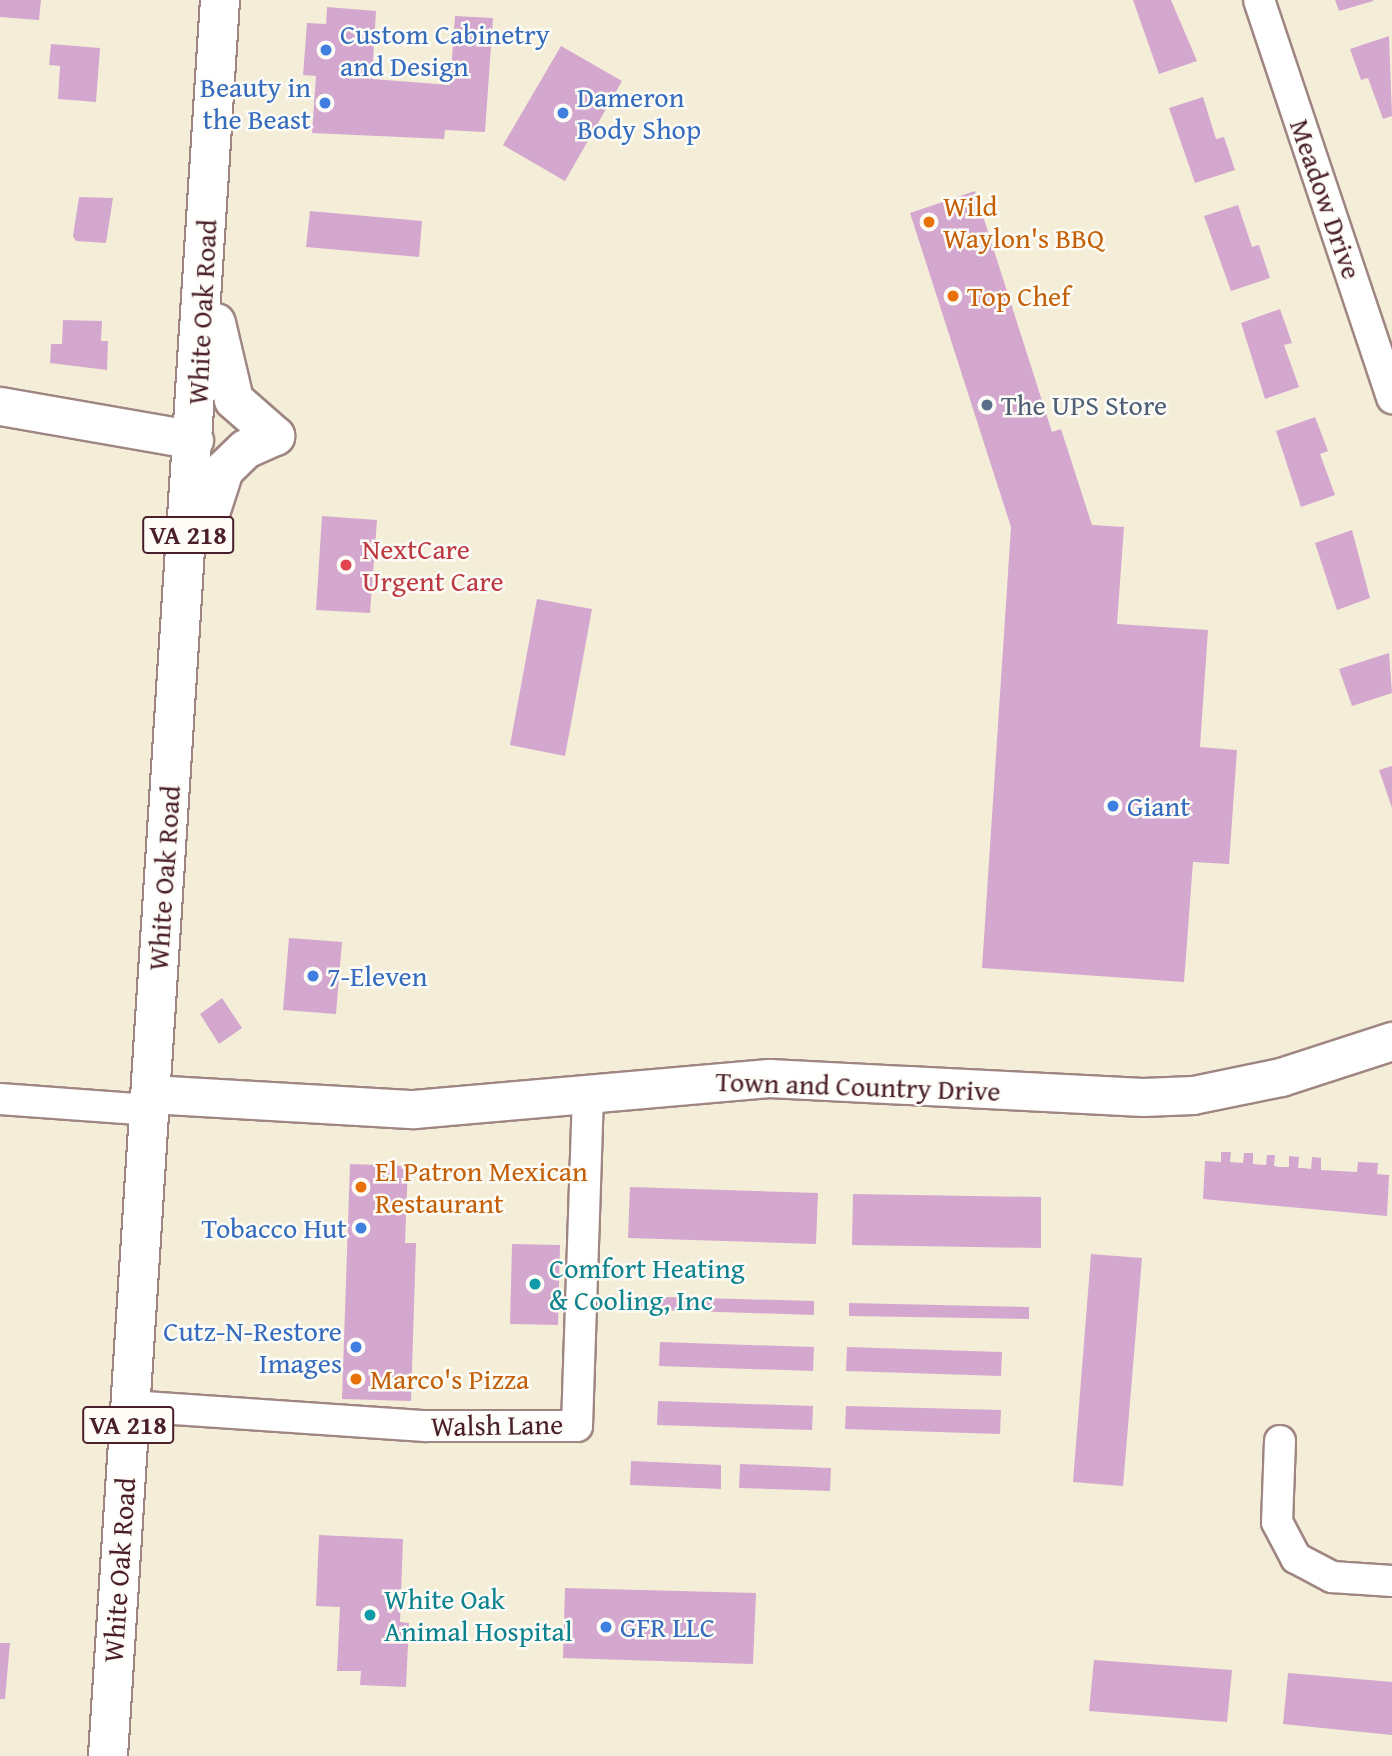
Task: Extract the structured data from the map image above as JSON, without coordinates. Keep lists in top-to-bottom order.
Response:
{
  "streets": {
    "main road": ["White Oak Road", "VA 218"],
    "street": ["Meadow Drive", "Town and Country Drive", "Walsh Lane"]
  },
  "crossings": [
    ["White Oak Road", "Town and Country Drive"],
    ["White Oak Road", "Walsh Lane"],
    ["Town and Country Drive", "Walsh Lane"]
  ],
  "places": [
    "Custom Cabinetry and Design",
    "Beauty in the Beast",
    "Dameron Body Shop",
    "Wild Waylon's BBQ",
    "Top Chef",
    "The UPS Store",
    "NextCare Urgent Care",
    "Giant",
    "7-Eleven",
    "El Patron Mexican Restaurant",
    "Tobacco Hut",
    "Comfort Heating & Cooling, Inc",
    "Cutz-N-Restore Images",
    "Marco's Pizza",
    "White Oak Animal Hospital",
    "GFR LLC"
  ]
}
